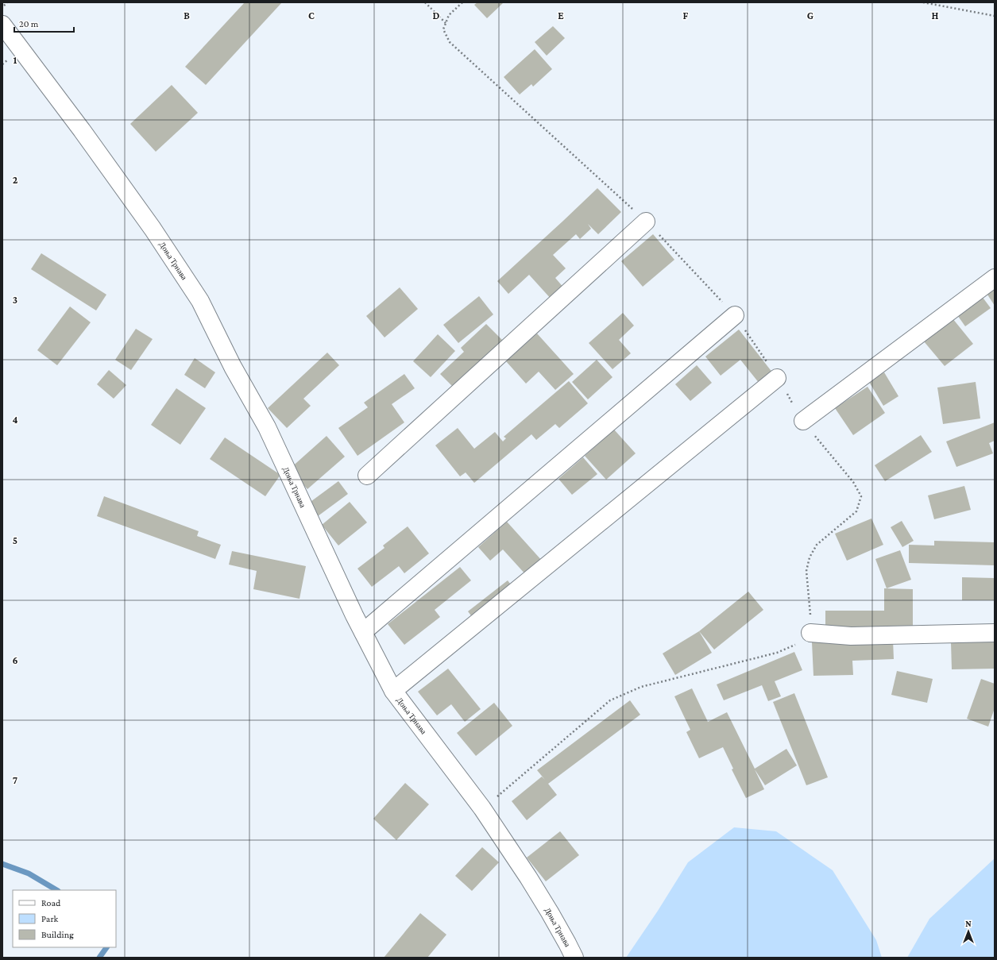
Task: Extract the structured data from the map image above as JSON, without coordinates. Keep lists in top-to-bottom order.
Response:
{
  "streets": {
    "street": ["Доња Трнава"]
  },
  "legend": ["Road", "Park", "Building"],
  "scale_bar": "20 m",
  "north": "top",
  "grid": {
    "columns": [
      "B",
      "C",
      "D",
      "E",
      "F",
      "G",
      "H"
    ],
    "rows": [
      "1",
      "2",
      "3",
      "4",
      "5",
      "6",
      "7"
    ]
  }
}
